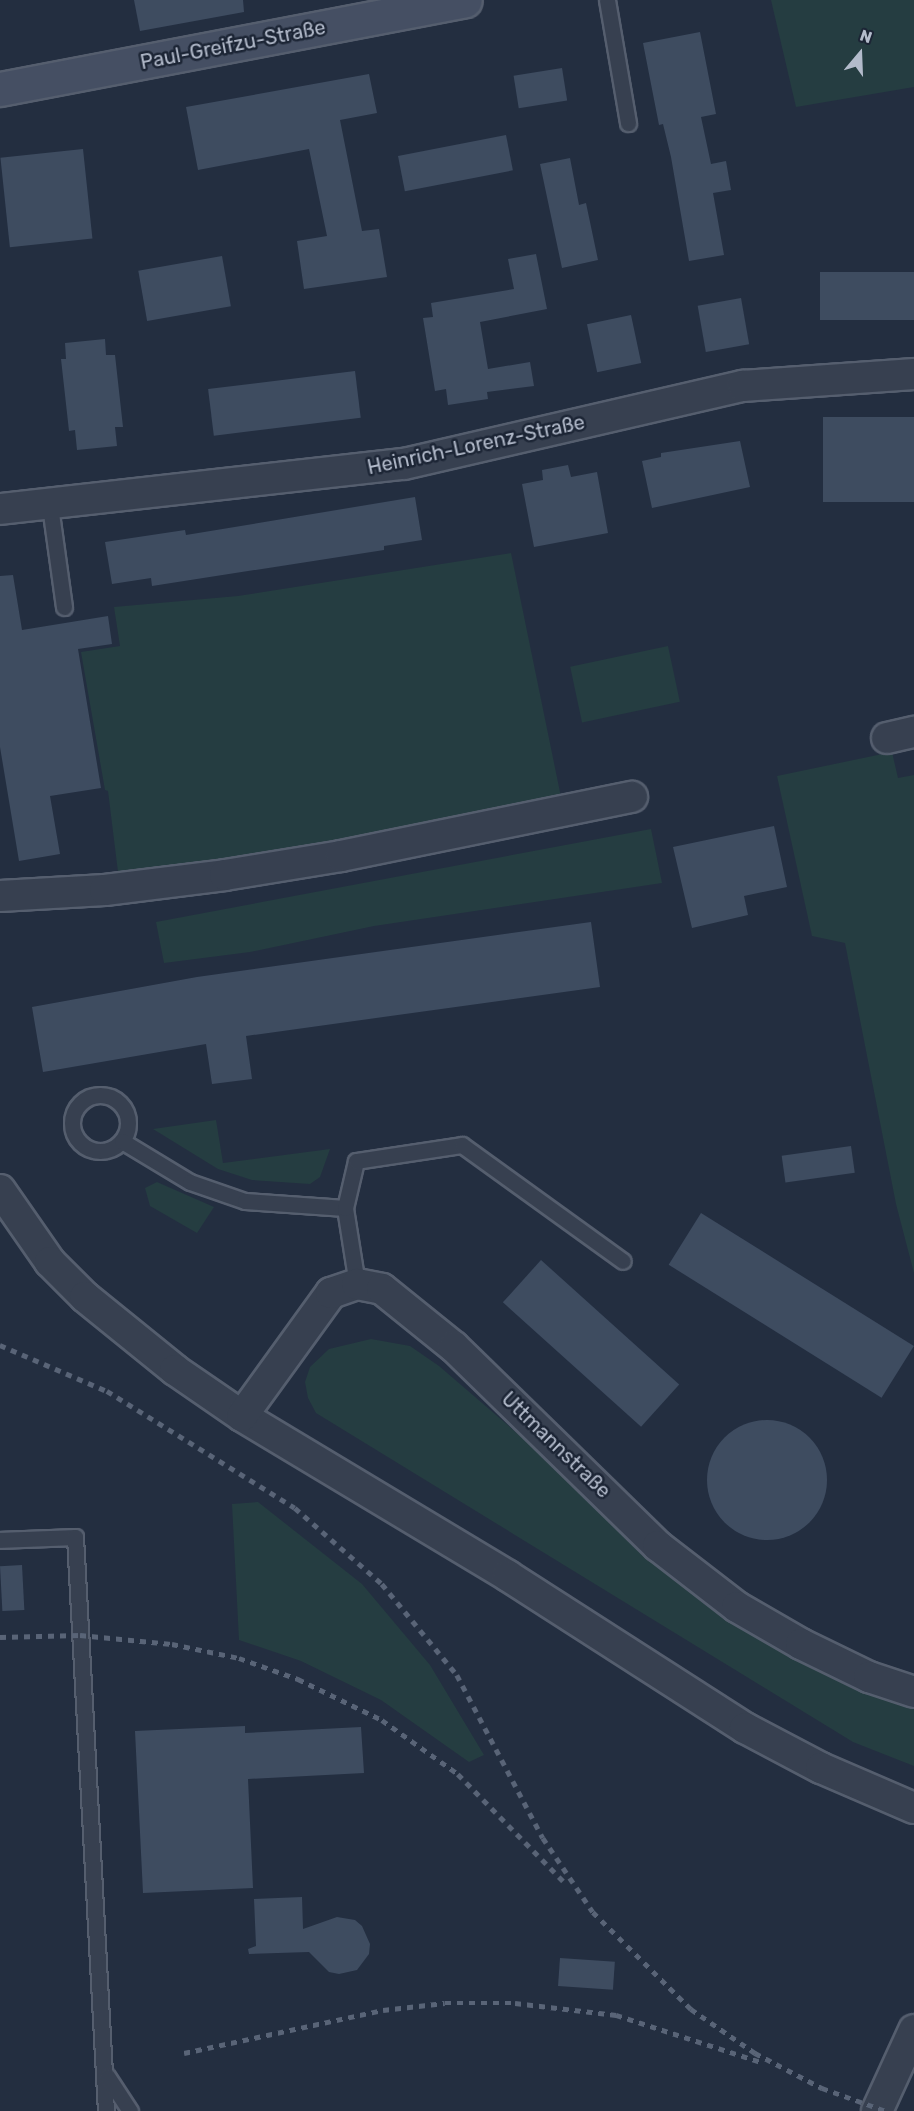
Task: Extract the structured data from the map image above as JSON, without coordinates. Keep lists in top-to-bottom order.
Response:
{
  "streets": {
    "main road": ["Paul-Greifzu-Straße"],
    "street": ["Heinrich-Lorenz-Straße", "Uttmannstraße"]
  },
  "north": "top"
}
